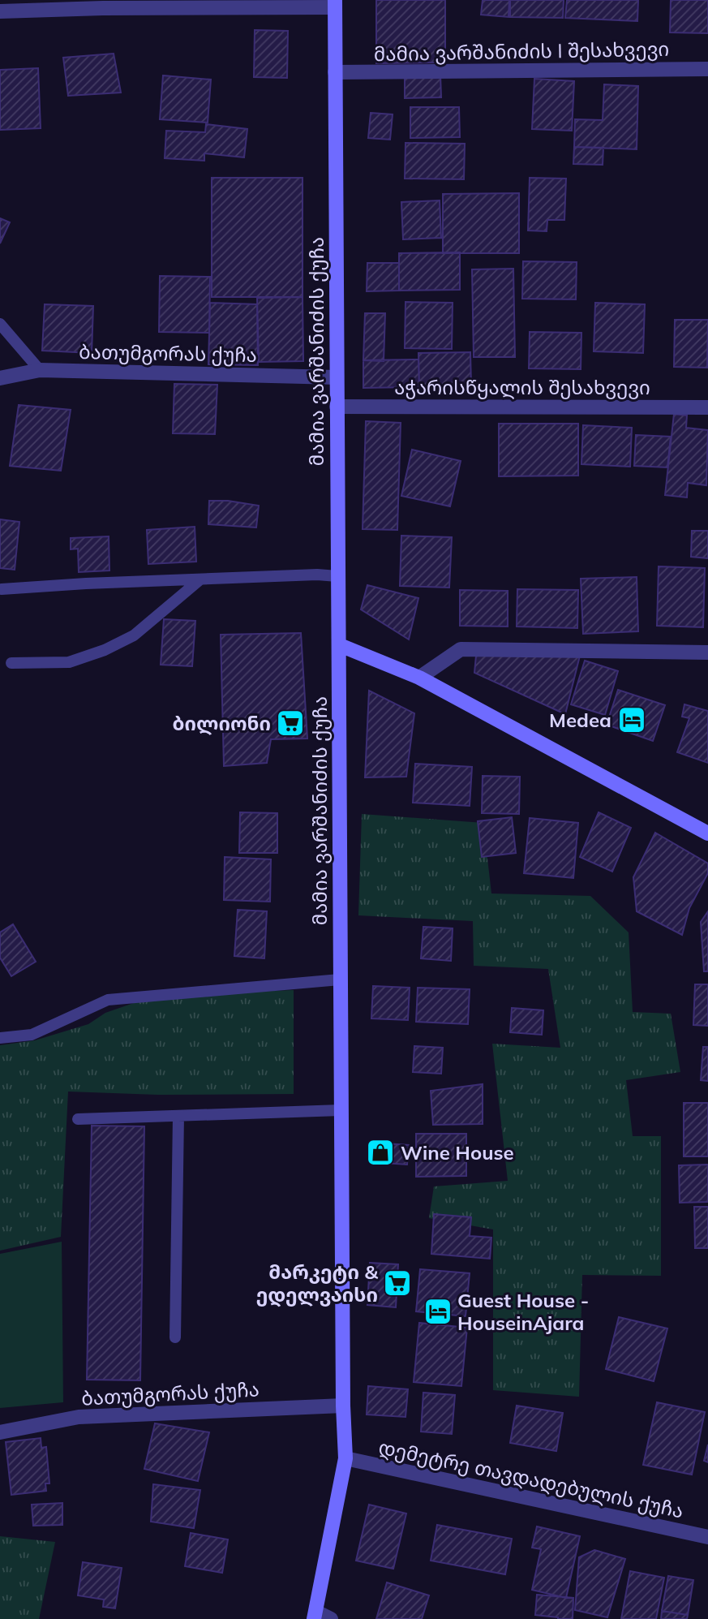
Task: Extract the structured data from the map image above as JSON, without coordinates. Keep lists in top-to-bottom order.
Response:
{
  "streets": {
    "street": [
      "მამია ვარშანიძის I შესახვევი",
      "მამია ვარშანიძის ქუჩა",
      "ბათუმგორას ქუჩა",
      "აჭარისწყალის შესახვევი",
      "დემეტრე თავდადებულის ქუჩა"
    ]
  },
  "crossings": [
    ["მამია ვარშანიძის I შესახვევი", "მამია ვარშანიძის ქუჩა"],
    ["მამია ვარშანიძის ქუჩა", "ბათუმგორას ქუჩა"],
    ["მამია ვარშანიძის ქუჩა", "აჭარისწყალის შესახვევი"],
    ["მამია ვარშანიძის ქუჩა", "დემეტრე თავდადებულის ქუჩა"]
  ],
  "places": {
    "hotel": ["Medea", "Guest House - HouseinAjara"],
    "supermarket": ["ბილიონი", "მარკეტი & ედელვაისი"],
    "shop": ["Wine House"]
  }
}
